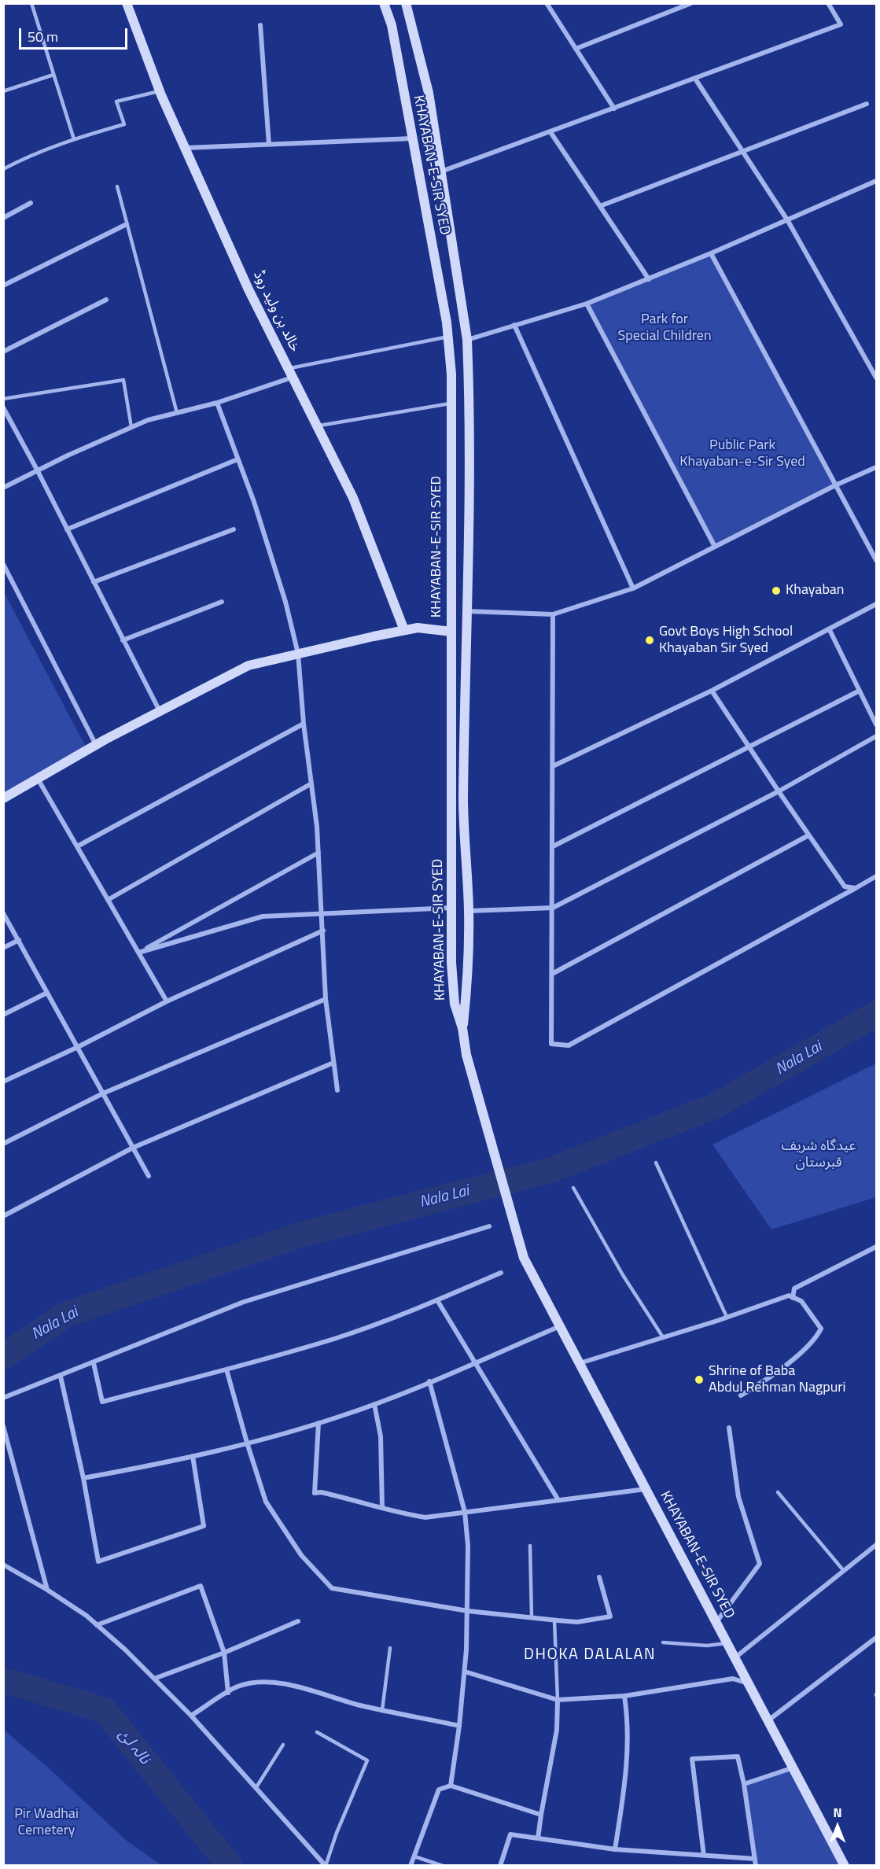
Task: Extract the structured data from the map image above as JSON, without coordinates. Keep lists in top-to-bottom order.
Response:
{
  "streets": {
    "main road": ["KHAYABAN-E-SIR SYED", "خالد بن ولید روڈ"]
  },
  "districts": ["DHOKA DALALAN"],
  "water": ["Nala Lai", "نالہ لئ"],
  "parks": [
    "Park for Special Children",
    "Public Park Khayaban-e-Sir Syed",
    "عیدگاہ شریف قبرستان",
    "Pir Wadhai Cemetery"
  ],
  "places": ["Khayaban", "Govt Boys High School Khayaban Sir Syed", "Shrine of Baba Abdul Rehman Nagpuri"],
  "scale_bar": "50 m",
  "north": "top"
}
